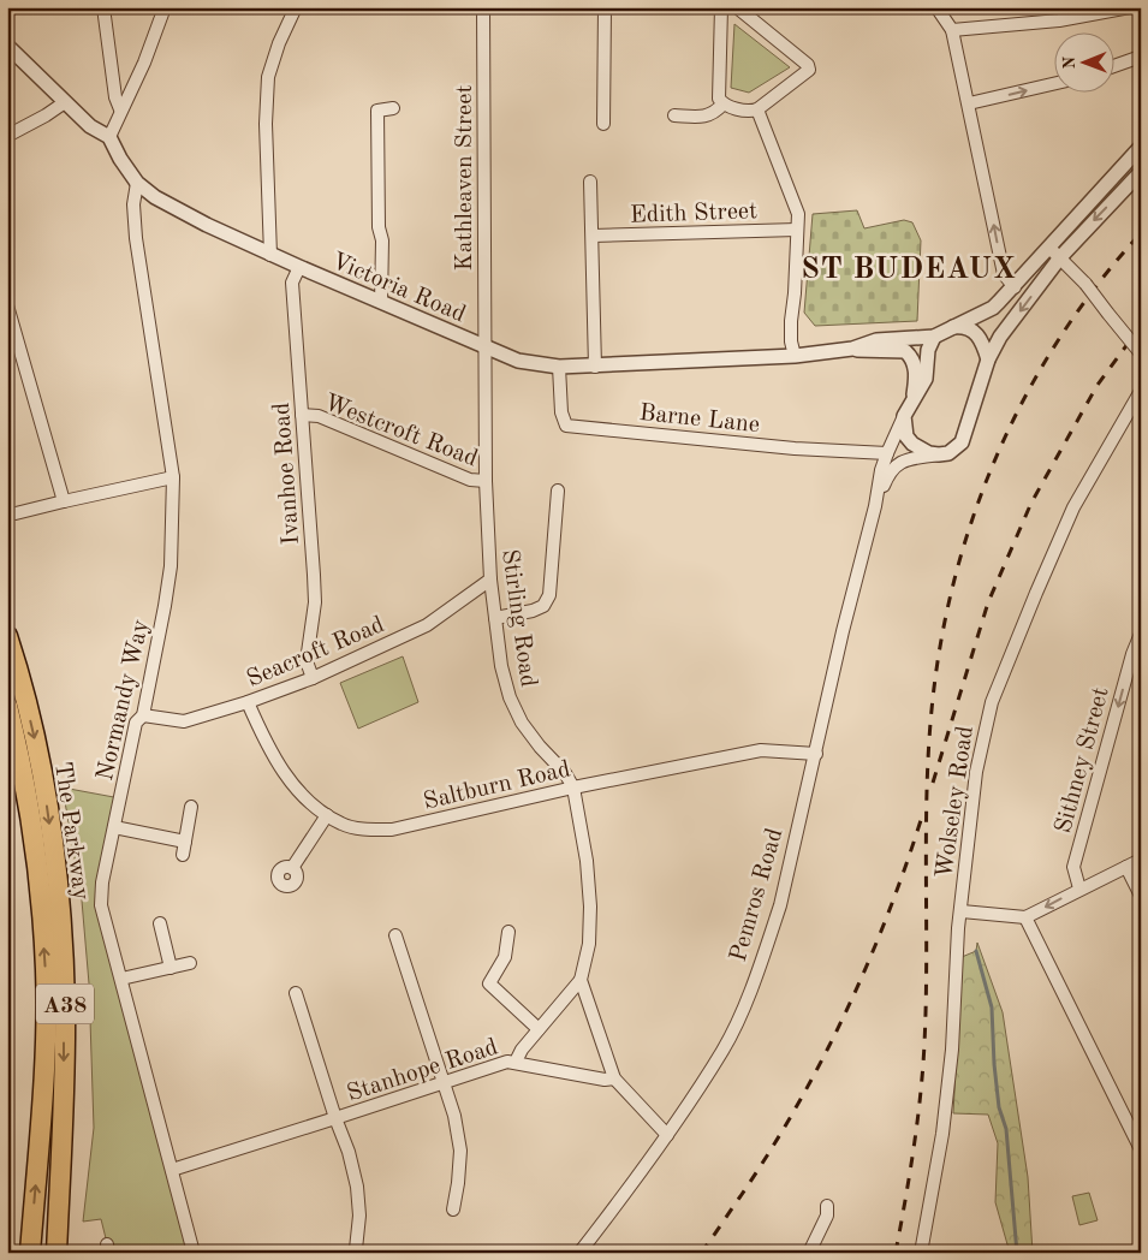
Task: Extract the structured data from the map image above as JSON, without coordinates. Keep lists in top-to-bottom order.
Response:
{
  "streets": {
    "highway": ["The Parkway", "A38"],
    "street": [
      "Kathleaven Street",
      "Edith Street",
      "Victoria Road",
      "Barne Lane",
      "Westcroft Road",
      "Ivanhoe Road",
      "Stirling Road",
      "Seacroft Road",
      "Normandy Way",
      "Sithney Street",
      "Saltburn Road",
      "Wolseley Road",
      "Pemros Road",
      "Stanhope Road"
    ]
  },
  "crossings": [
    ["Kathleaven Street", "Victoria Road"],
    ["Kathleaven Street", "Stirling Road"],
    ["Victoria Road", "Barne Lane"],
    ["Victoria Road", "Ivanhoe Road"],
    ["Victoria Road", "Stirling Road"],
    ["Victoria Road", "Normandy Way"],
    ["Victoria Road", "Pemros Road"],
    ["Barne Lane", "Pemros Road"],
    ["Westcroft Road", "Ivanhoe Road"],
    ["Westcroft Road", "Stirling Road"],
    ["Ivanhoe Road", "Seacroft Road"],
    ["Stirling Road", "Seacroft Road"],
    ["Stirling Road", "Saltburn Road"],
    ["Stirling Road", "Stanhope Road"],
    ["Seacroft Road", "Normandy Way"],
    ["Seacroft Road", "Saltburn Road"],
    ["Normandy Way", "Stanhope Road"],
    ["Saltburn Road", "Pemros Road"]
  ],
  "one_way": ["Sithney Street"],
  "districts": ["ST BUDEAUX"],
  "north": "left"
}
